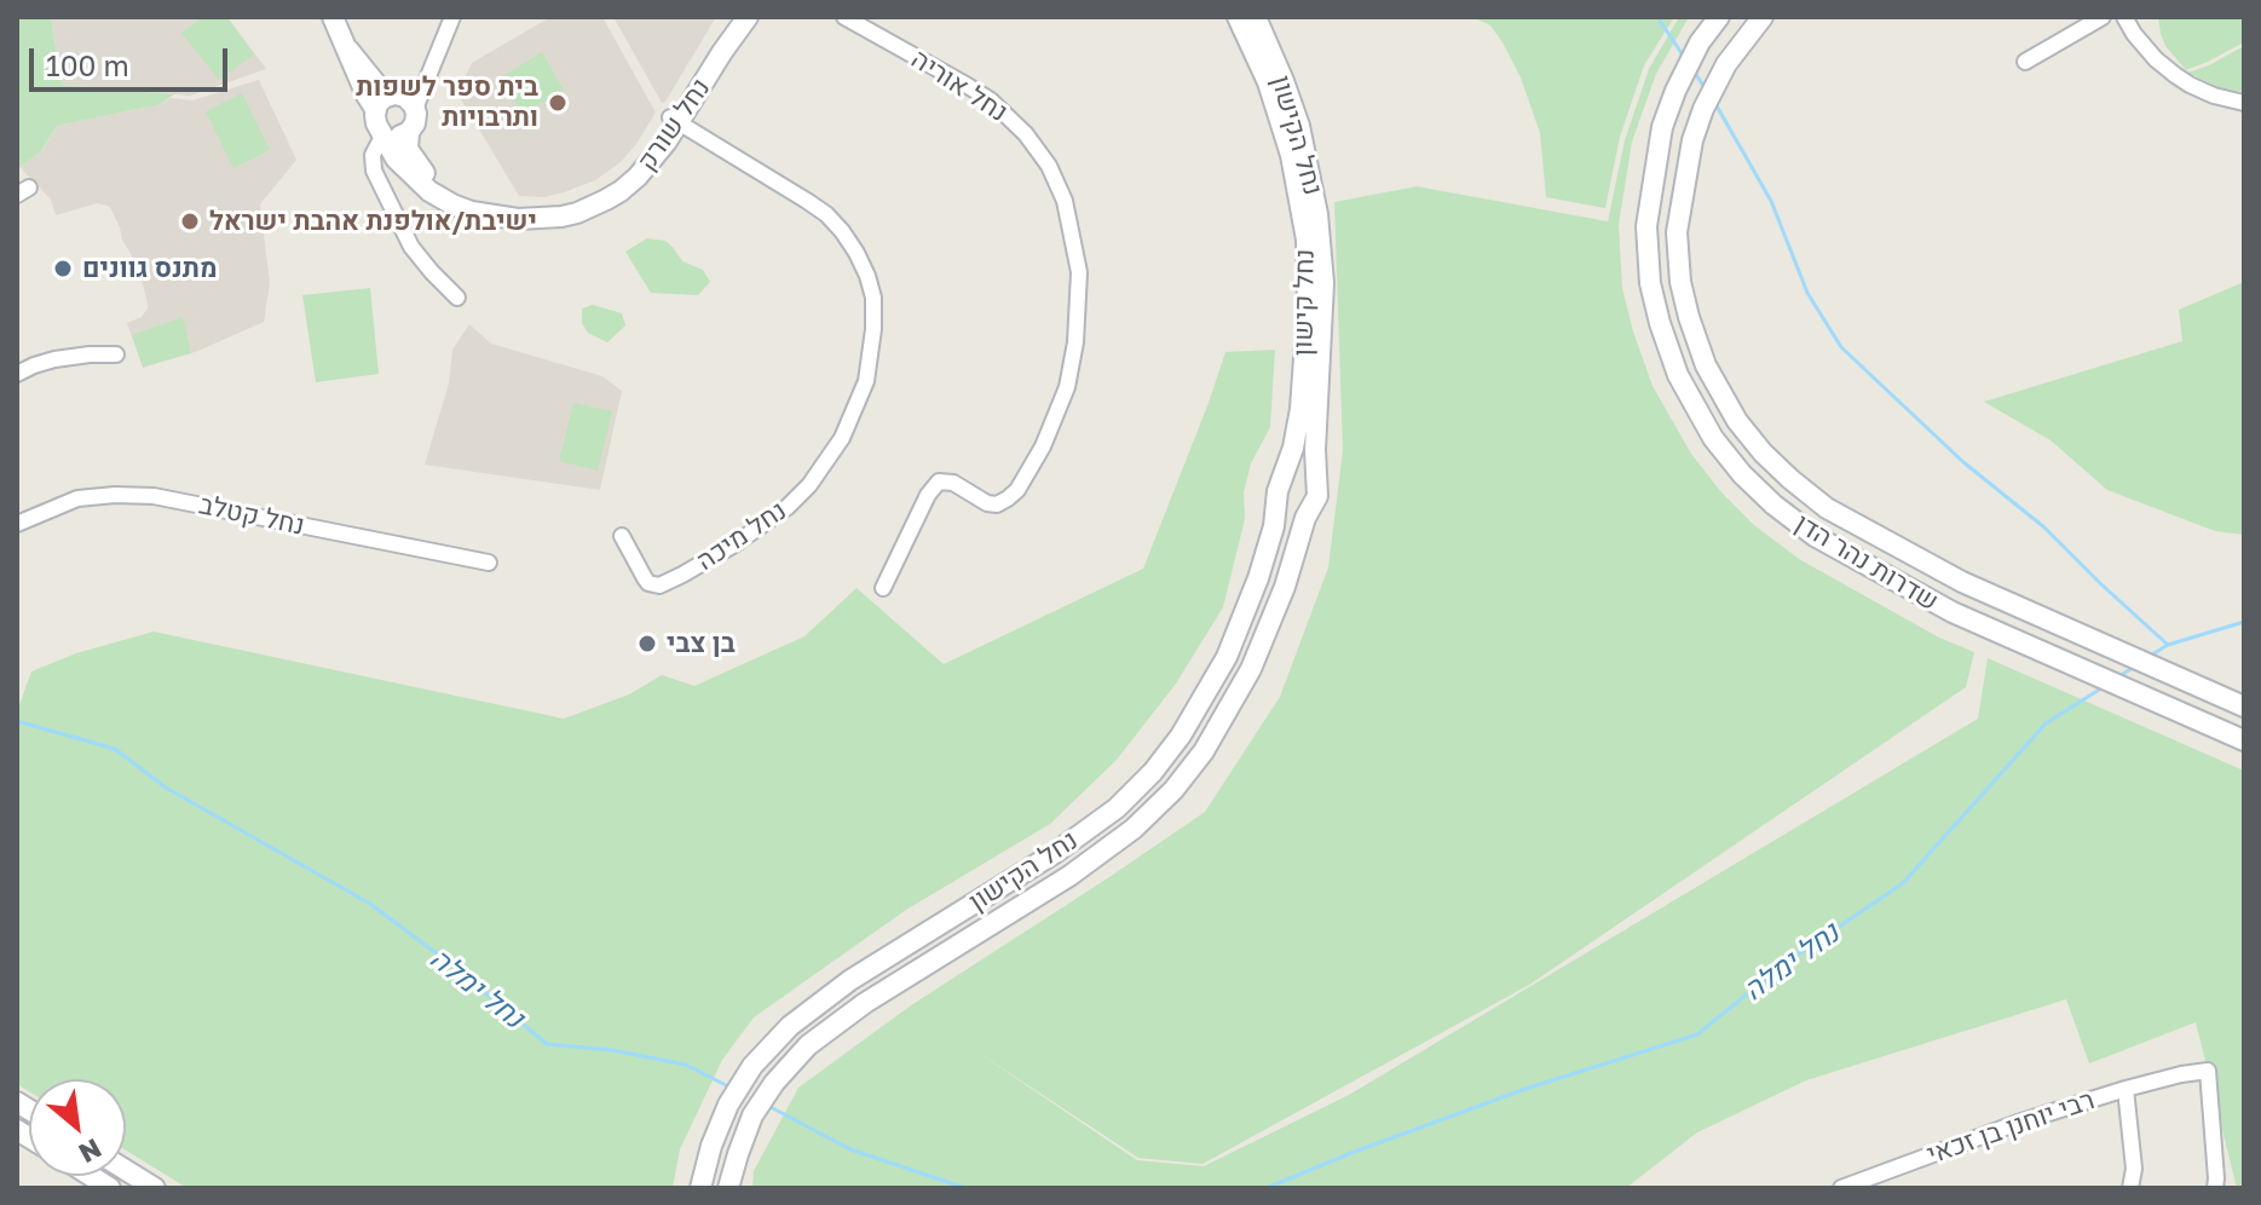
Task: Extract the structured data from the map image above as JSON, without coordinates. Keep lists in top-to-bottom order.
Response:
{
  "streets": {
    "main road": [
      "נחל שורק",
      "נחל הקישון",
      "נחל קישון",
      "שדרות נהר הדן"
    ],
    "street": [
      "נחל אוריה",
      "נחל קטלב",
      "נחל מיכה",
      "רבי יוחנן בן זכאי"
    ]
  },
  "crossings": [
    ["נחל שורק", "נחל מיכה"],
    ["נחל הקישון", "נחל קישון"]
  ],
  "water": ["נחל ימלה"],
  "places": [
    "בית ספר לשפות ותרבויות",
    "ישיבת/אולפנת אהבת ישראל",
    "מתנס גוונים",
    "בן צבי"
  ],
  "scale_bar": "100 m",
  "north": "bottom right"
}
